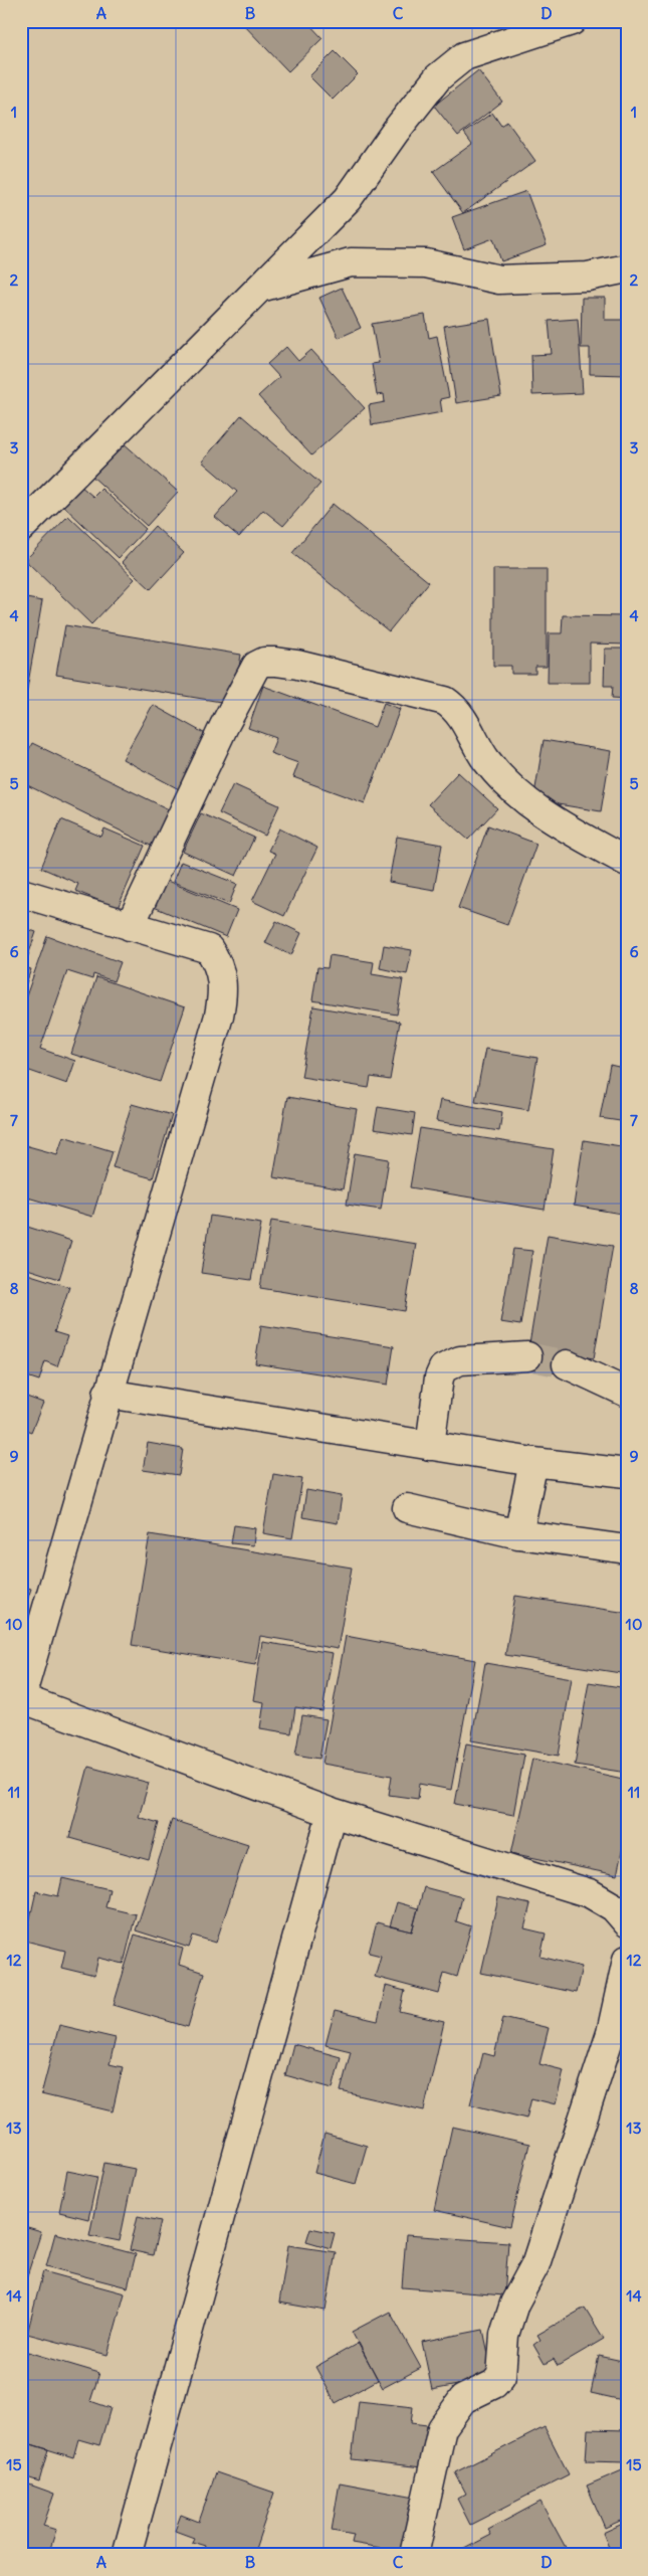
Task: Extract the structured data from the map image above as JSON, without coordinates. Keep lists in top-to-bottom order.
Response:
{
  "grid": {
    "columns": [
      "A",
      "B",
      "C",
      "D"
    ],
    "rows": [
      "1",
      "2",
      "3",
      "4",
      "5",
      "6",
      "7",
      "8",
      "9",
      "10",
      "11",
      "12",
      "13",
      "14",
      "15"
    ]
  }
}
